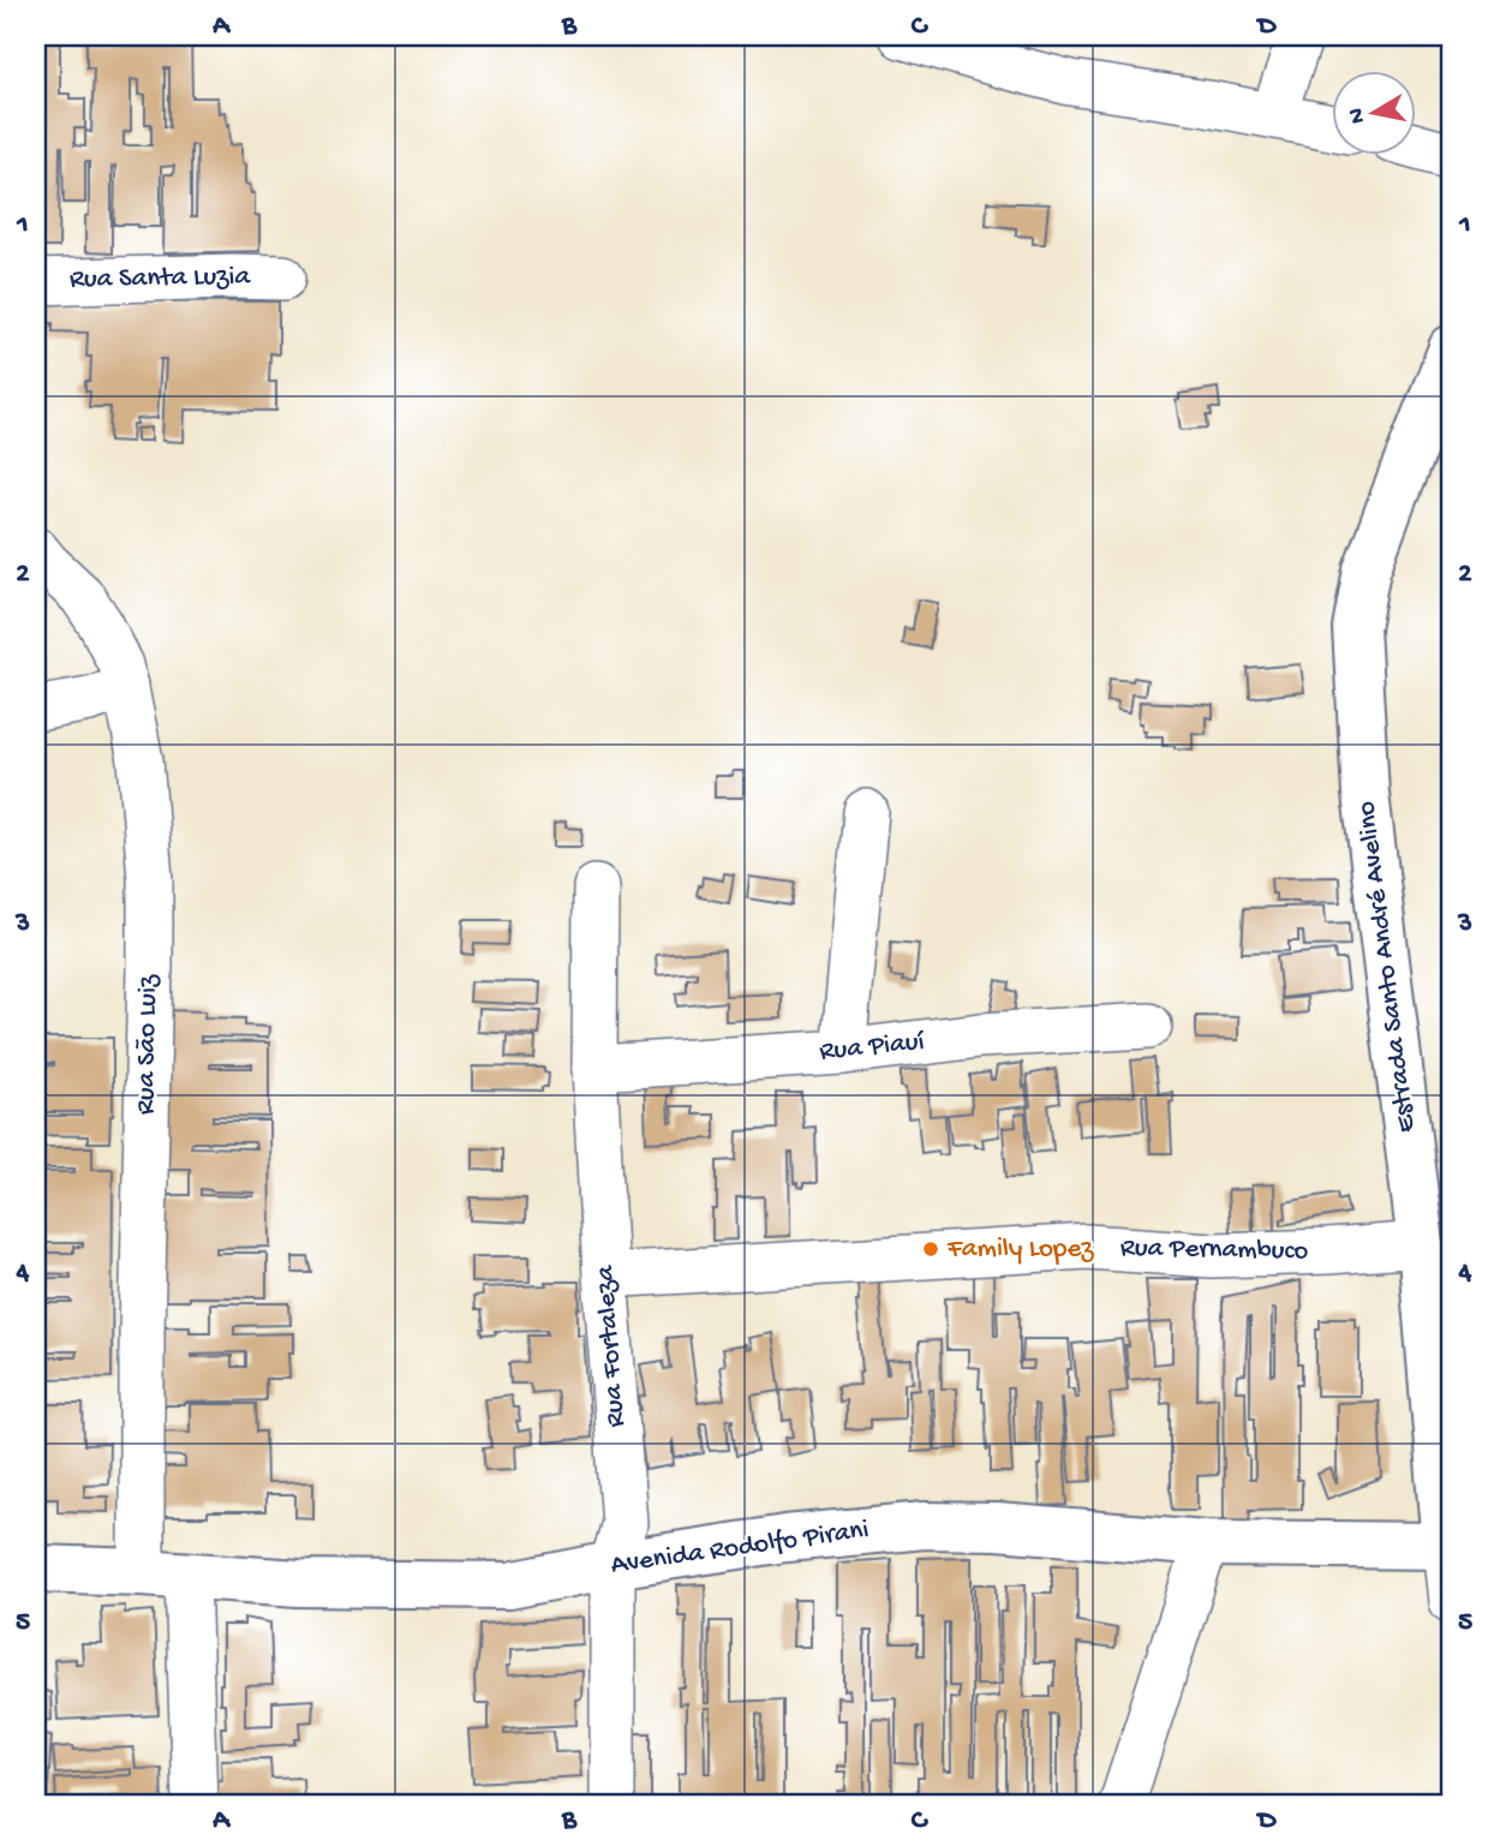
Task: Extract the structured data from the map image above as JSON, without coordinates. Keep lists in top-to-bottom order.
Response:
{
  "streets": {
    "main road": ["Estrada Santo André Avelino", "Avenida Rodolfo Pirani"],
    "street": [
      "Rua Santa Luzia",
      "Rua São Luiz",
      "Rua Piauí",
      "Rua Pernambuco",
      "Rua Fortaleza"
    ]
  },
  "crossings": [
    ["Estrada Santo André Avelino", "Rua Pernambuco"],
    ["Estrada Santo André Avelino", "Avenida Rodolfo Pirani"],
    ["Rua São Luiz", "Avenida Rodolfo Pirani"],
    ["Rua Piauí", "Rua Fortaleza"],
    ["Rua Pernambuco", "Rua Fortaleza"],
    ["Rua Fortaleza", "Avenida Rodolfo Pirani"]
  ],
  "places": ["Family Lopez"],
  "north": "left",
  "grid": {
    "columns": [
      "A",
      "B",
      "C",
      "D"
    ],
    "rows": [
      "1",
      "2",
      "3",
      "4",
      "5"
    ]
  }
}
